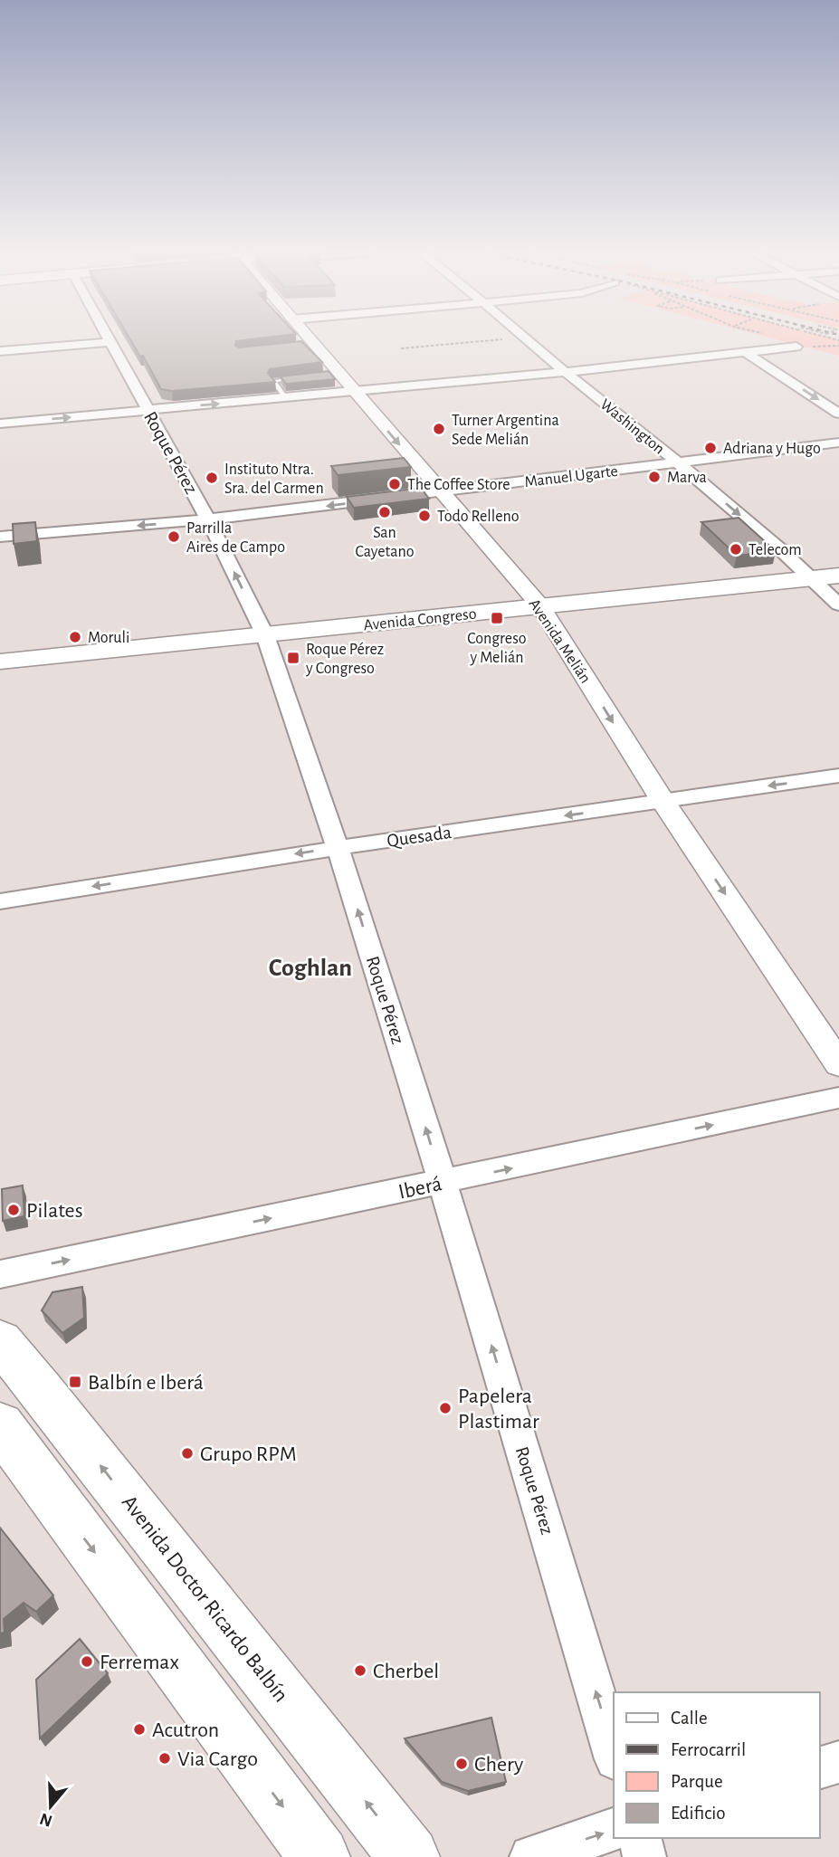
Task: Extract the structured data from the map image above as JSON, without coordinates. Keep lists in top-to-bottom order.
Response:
{
  "streets": {
    "main road": ["Avenida Congreso", "Avenida Doctor Ricardo Balbín"],
    "street": [
      "Washington",
      "Roque Pérez",
      "Manuel Ugarte",
      "Avenida Melián",
      "Quesada",
      "Iberá"
    ]
  },
  "crossings": [
    ["Washington", "Manuel Ugarte"],
    ["Washington", "Avenida Congreso"],
    ["Roque Pérez", "Manuel Ugarte"],
    ["Roque Pérez", "Avenida Congreso"],
    ["Roque Pérez", "Quesada"],
    ["Roque Pérez", "Iberá"],
    ["Manuel Ugarte", "Avenida Melián"],
    ["Avenida Congreso", "Avenida Melián"],
    ["Avenida Melián", "Quesada"]
  ],
  "one_way": [
    "Roque Pérez",
    "Avenida Melián",
    "Quesada",
    "Iberá"
  ],
  "districts": ["Coghlan"],
  "places": {
    "other": [
      "Turner Argentina Sede Melián",
      "Adriana y Hugo",
      "Marva",
      "Instituto Ntra. Sra. del Carmen",
      "The Coffee Store",
      "San Cayetano",
      "Todo Relleno",
      "Parrilla Aires de Campo",
      "Telecom",
      "Moruli",
      "Pilates",
      "Papelera Plastimar",
      "Grupo RPM",
      "Ferremax",
      "Cherbel",
      "Acutron",
      "Via Cargo",
      "Chery"
    ],
    "transit": ["Congreso y Melián", "Roque Pérez y Congreso", "Balbín e Iberá"]
  },
  "legend": [
    "Calle",
    "Ferrocarril",
    "Parque",
    "Edificio"
  ],
  "north": "bottom"
}
